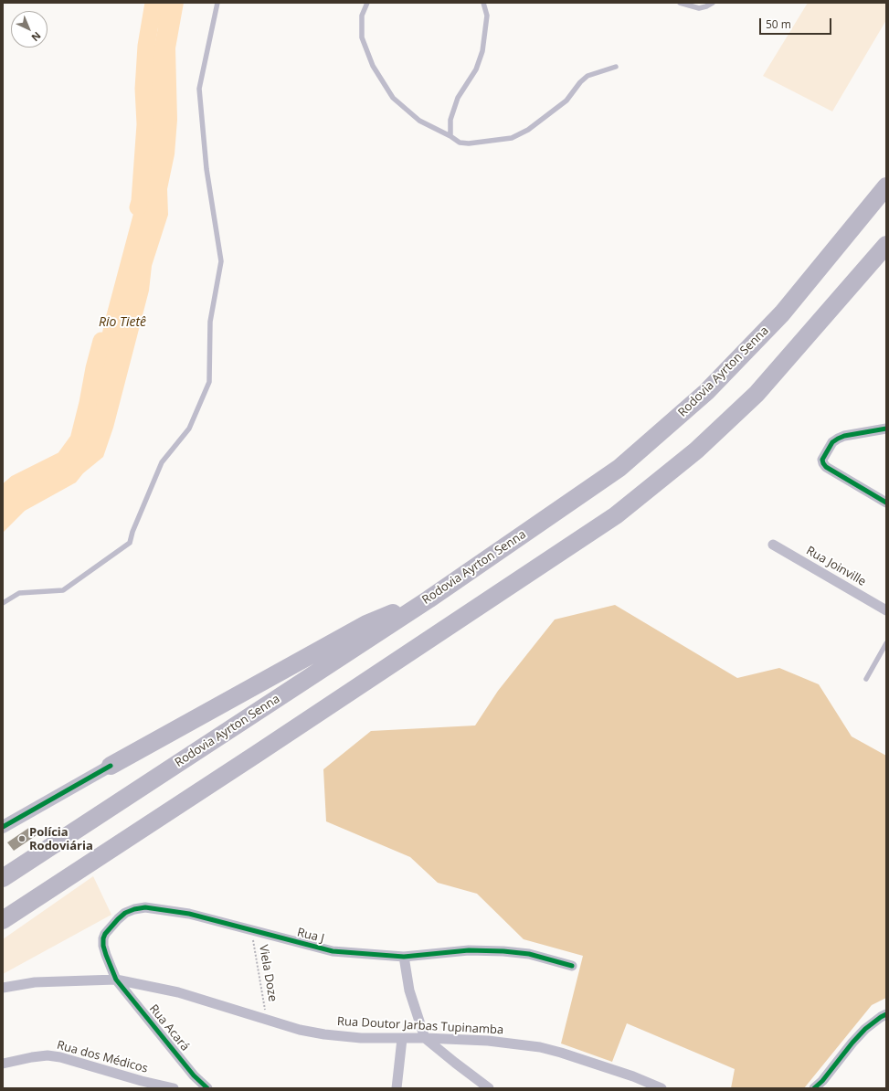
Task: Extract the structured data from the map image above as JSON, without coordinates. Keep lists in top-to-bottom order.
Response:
{
  "streets": {
    "highway": ["Rodovia Ayrton Senna"],
    "street": [
      "Rua Joinville",
      "Rua J",
      "Rua Doutor Jarbas Tupinamba",
      "Rua Acará",
      "Rua dos Médicos"
    ],
    "path": ["Viela Doze"]
  },
  "crossings": [
    ["Rua J", "Viela Doze"],
    ["Rua J", "Rua Doutor Jarbas Tupinamba"],
    ["Rua J", "Rua Acará"],
    ["Viela Doze", "Rua Doutor Jarbas Tupinamba"],
    ["Rua Doutor Jarbas Tupinamba", "Rua Acará"]
  ],
  "water": ["Rio Tietê"],
  "places": ["Polícia Rodoviária"],
  "scale_bar": "50 m",
  "north": "bottom right"
}
